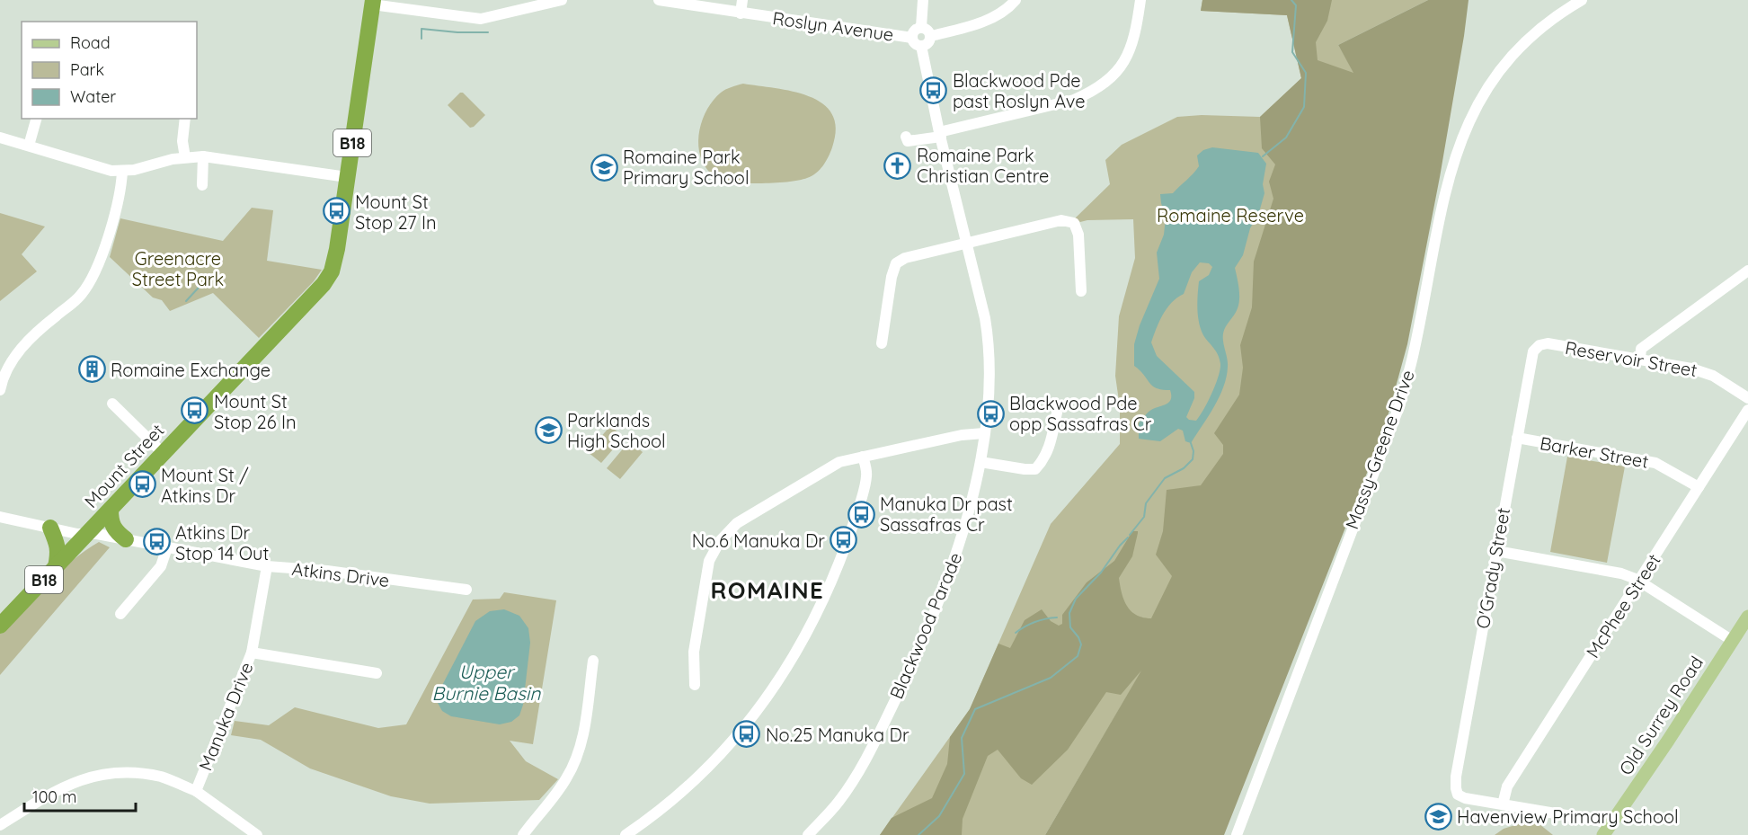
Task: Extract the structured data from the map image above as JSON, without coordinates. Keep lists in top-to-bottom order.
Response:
{
  "streets": {
    "highway": ["B18", "Mount Street"],
    "main road": ["Old Surrey Road"],
    "street": [
      "Roslyn Avenue",
      "Reservoir Street",
      "Massy-Greene Drive",
      "Barker Street",
      "O'Grady Street",
      "Atkins Drive",
      "McPhee Street",
      "Blackwood Parade",
      "Manuka Drive"
    ]
  },
  "crossings": [
    ["Roslyn Avenue", "Blackwood Parade"],
    ["Reservoir Street", "O'Grady Street"],
    ["Barker Street", "O'Grady Street"],
    ["Barker Street", "McPhee Street"],
    ["Mount Street", "Atkins Drive"],
    ["O'Grady Street", "McPhee Street"],
    ["Atkins Drive", "Manuka Drive"]
  ],
  "districts": ["ROMAINE"],
  "water": ["Upper Burnie Basin"],
  "parks": ["Romaine Reserve", "Greenacre Street Park"],
  "places": {
    "bus stop": [
      "Blackwood Pde past Roslyn Ave",
      "Mount St Stop 27 In",
      "Mount St Stop 26 In",
      "Blackwood Pde opp Sassafras Cr",
      "Mount St / Atkins Dr",
      "Manuka Dr past Sassafras Cr",
      "No.6 Manuka Dr",
      "Atkins Dr Stop 14 Out",
      "No.25 Manuka Dr"
    ],
    "church": ["Romaine Park Christian Centre"],
    "school or university": ["Romaine Park Primary School", "Parklands High School", "Havenview Primary School"],
    "building": ["Romaine Exchange"]
  },
  "legend": ["Road", "Park", "Water"],
  "scale_bar": "100 m"
}
